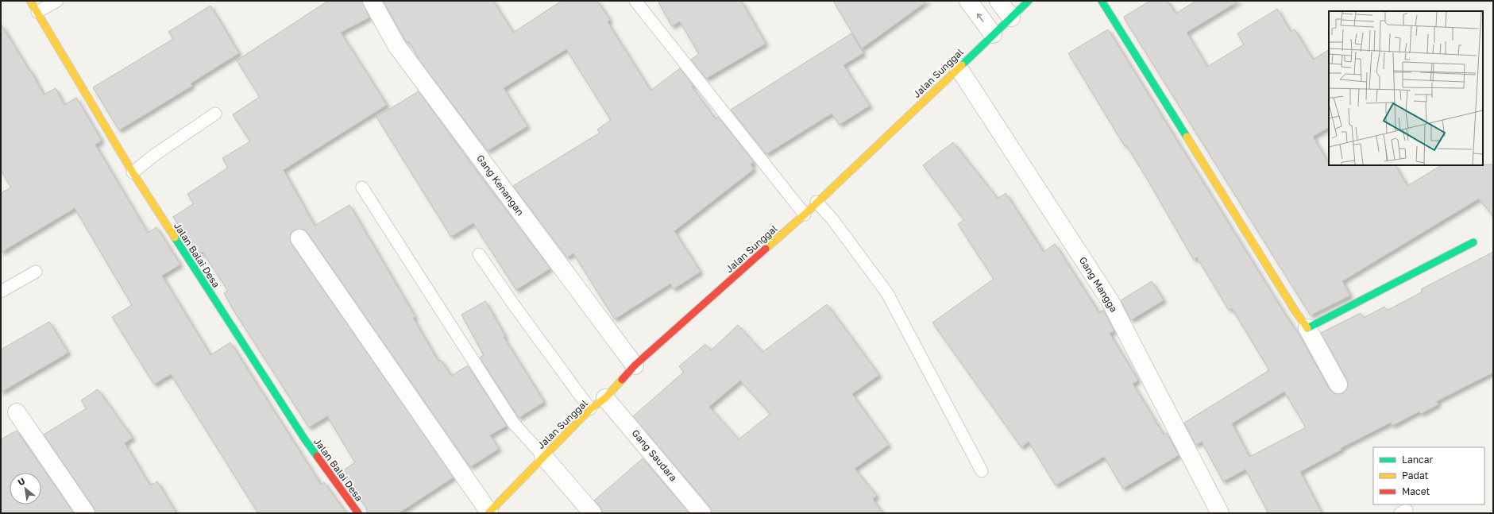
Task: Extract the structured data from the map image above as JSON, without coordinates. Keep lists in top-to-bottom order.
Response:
{
  "streets": {
    "street": [
      "Jalan Sunggal",
      "Gang Kenangan",
      "Jalan Balai Desa",
      "Gang Mangga",
      "Gang Saudara"
    ]
  },
  "crossings": [
    ["Jalan Sunggal", "Gang Kenangan"],
    ["Jalan Sunggal", "Gang Mangga"],
    ["Jalan Sunggal", "Gang Saudara"]
  ],
  "legend": ["Lancar", "Padat", "Macet"],
  "north": "top left"
}
